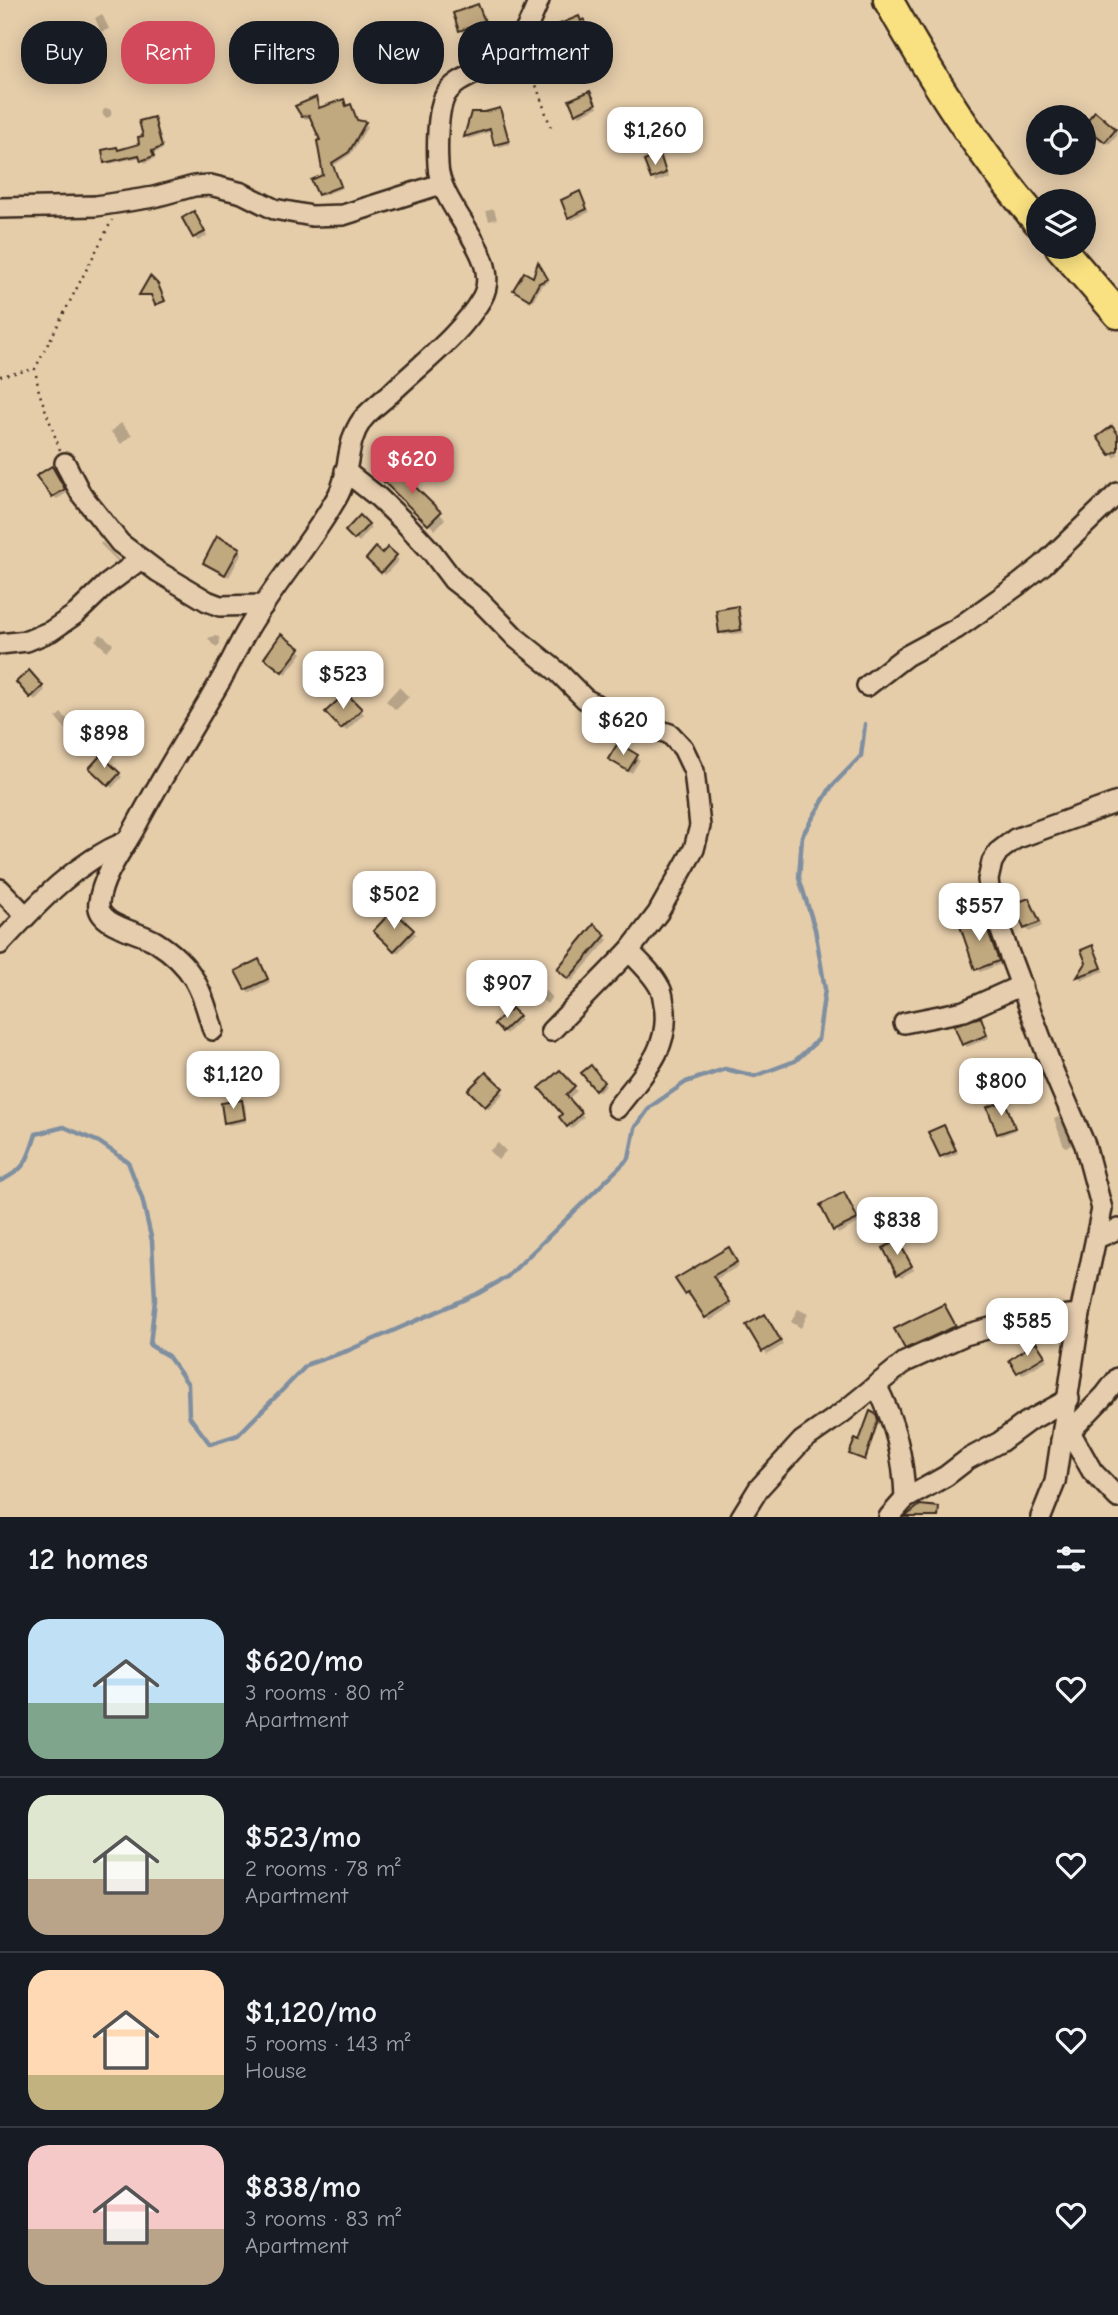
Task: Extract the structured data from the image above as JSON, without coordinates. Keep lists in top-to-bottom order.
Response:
{
  "page": {
    "chip": [
      "Buy",
      "Rent",
      "Filters",
      "New",
      "Apartment"
    ],
    "price": [
      "$1,260",
      "$620",
      "$523",
      "$620",
      "$898",
      "$502",
      "$557",
      "$907",
      "$1,120",
      "$800",
      "$838",
      "$585"
    ],
    "heading": "12 homes",
    "list": [
      {
        "name": "$620/mo",
        "note": "3 rooms · 80 m² · Apartment"
      },
      {
        "name": "$523/mo",
        "note": "2 rooms · 78 m² · Apartment"
      },
      {
        "name": "$1,120/mo",
        "note": "5 rooms · 143 m² · House"
      },
      {
        "name": "$838/mo",
        "note": "3 rooms · 83 m² · Apartment"
      }
    ]
  }
}
